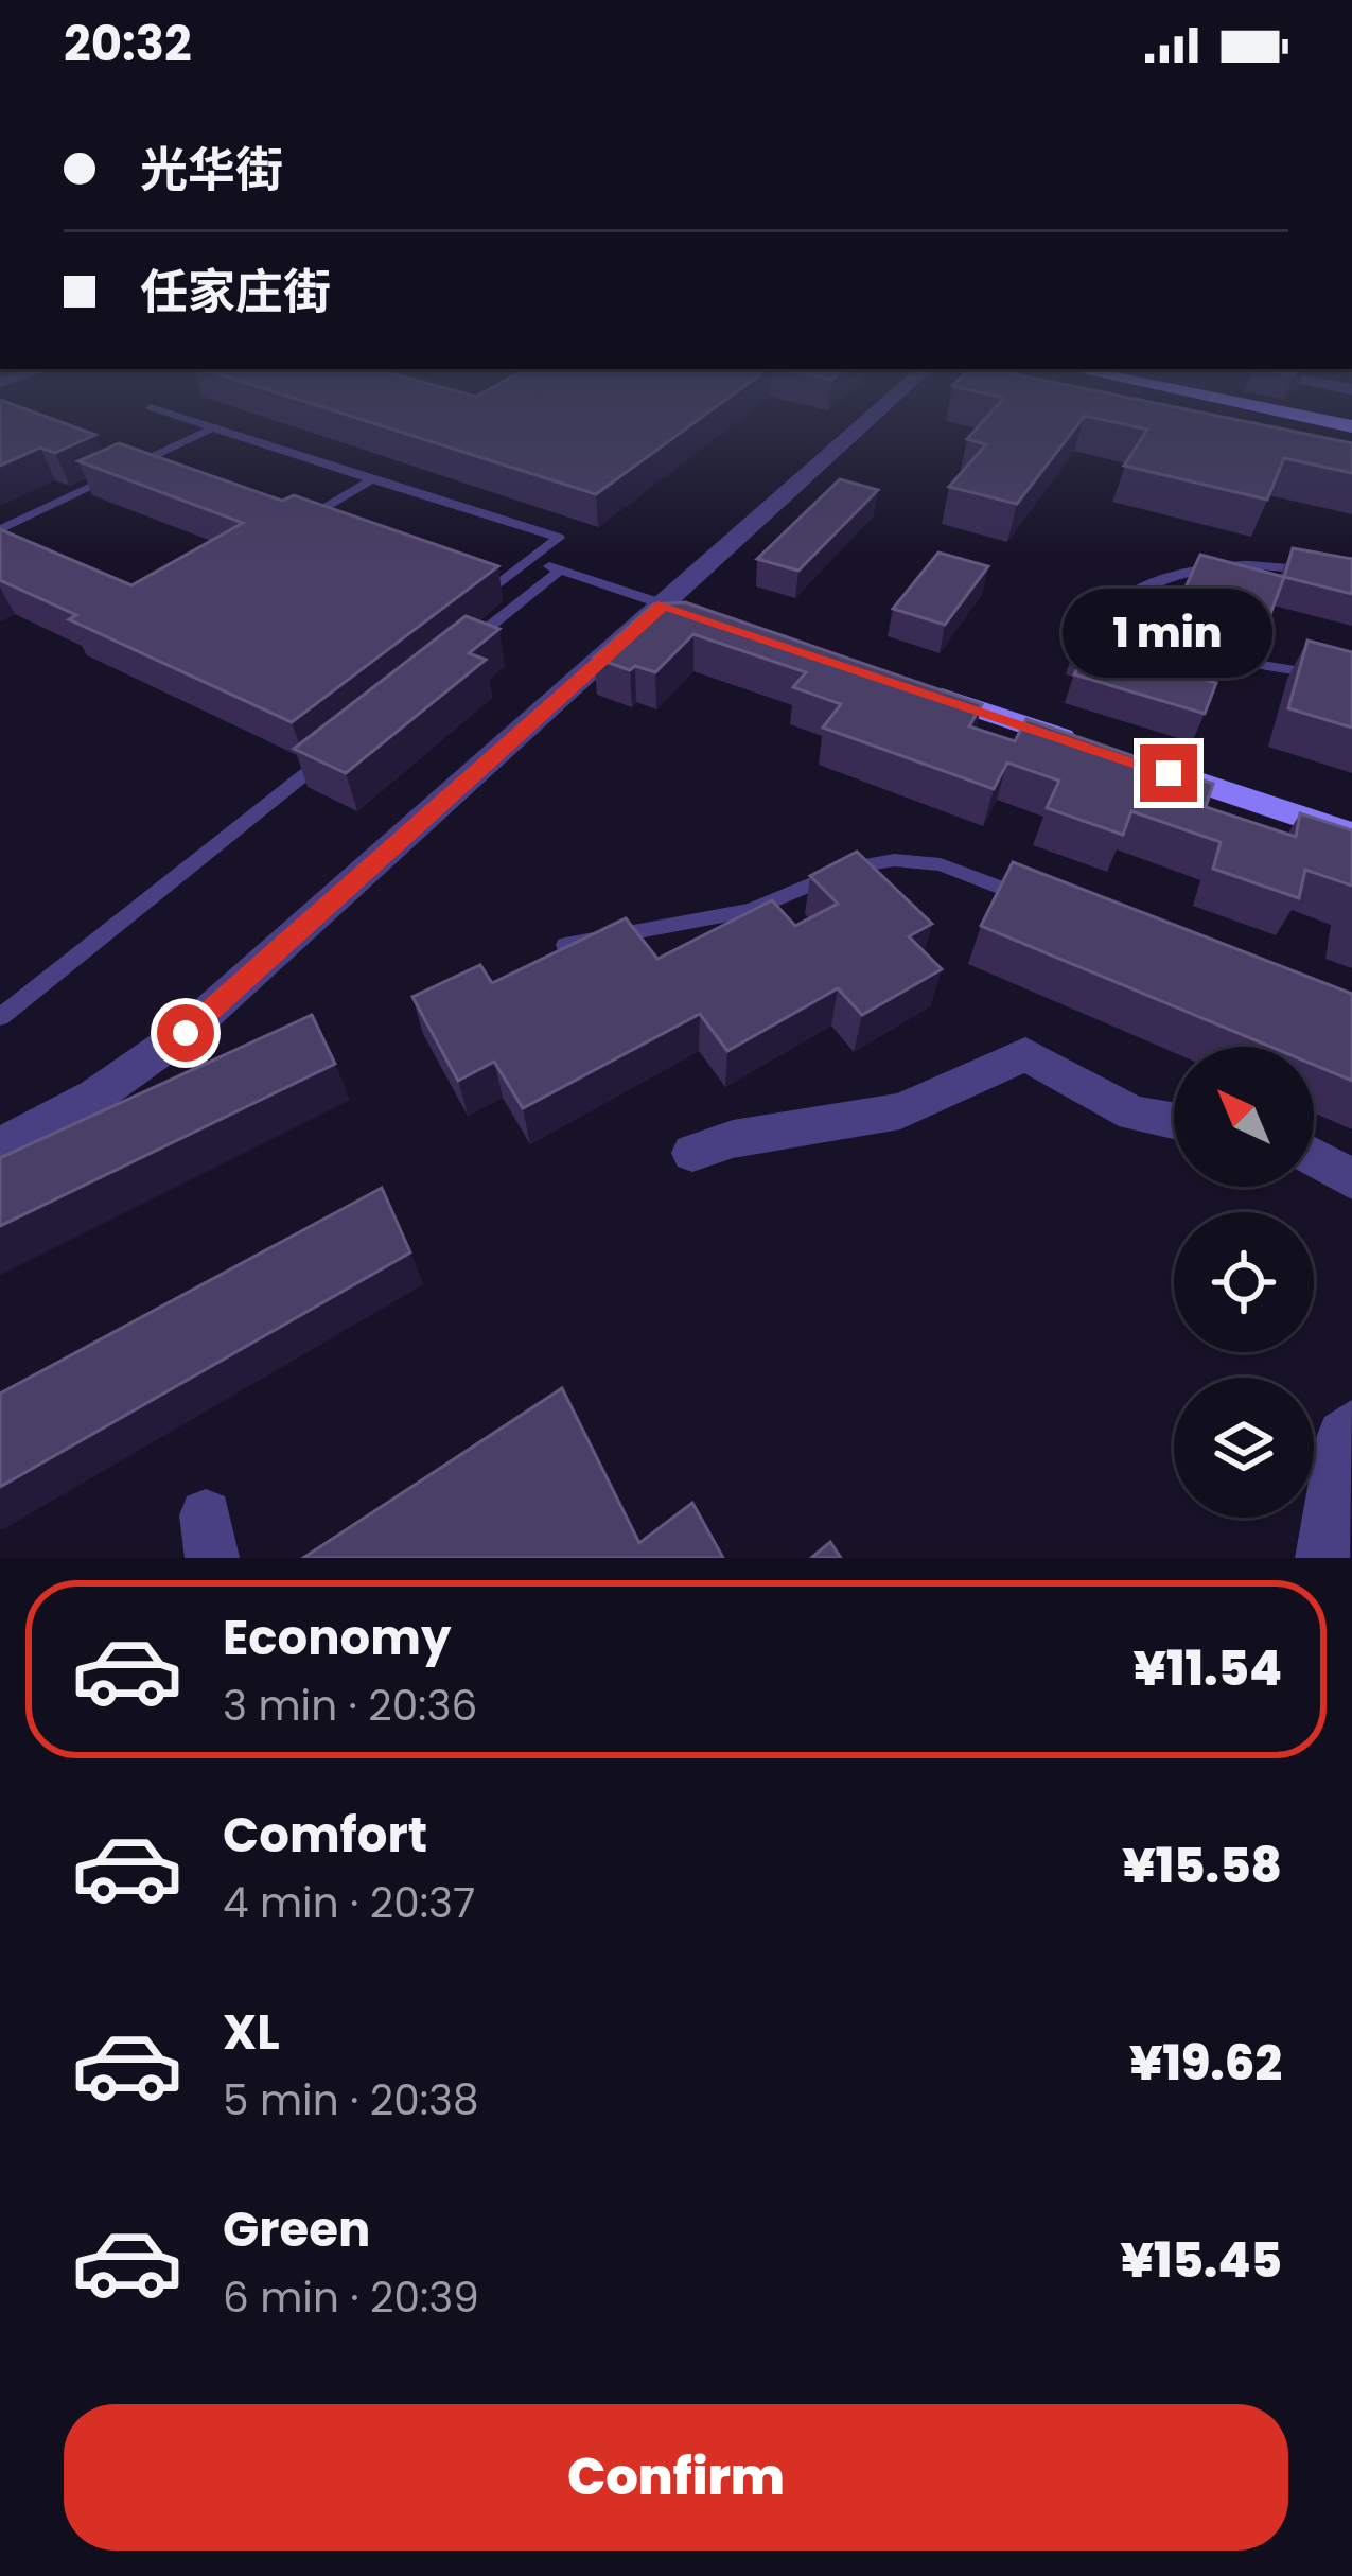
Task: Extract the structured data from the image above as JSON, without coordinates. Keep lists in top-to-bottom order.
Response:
{
  "north": "top left",
  "page": {
    "status": "20:32",
    "banner": ["光华街", "任家庄街"],
    "bubble": "1 min",
    "list": [
      {
        "name": "Economy",
        "note": "3 min · 20:36",
        "value": "¥11.54"
      },
      {
        "name": "Comfort",
        "note": "4 min · 20:37",
        "value": "¥15.58"
      },
      {
        "name": "XL",
        "note": "5 min · 20:38",
        "value": "¥19.62"
      },
      {
        "name": "Green",
        "note": "6 min · 20:39",
        "value": "¥15.45"
      }
    ],
    "buttons": "Confirm"
  }
}
